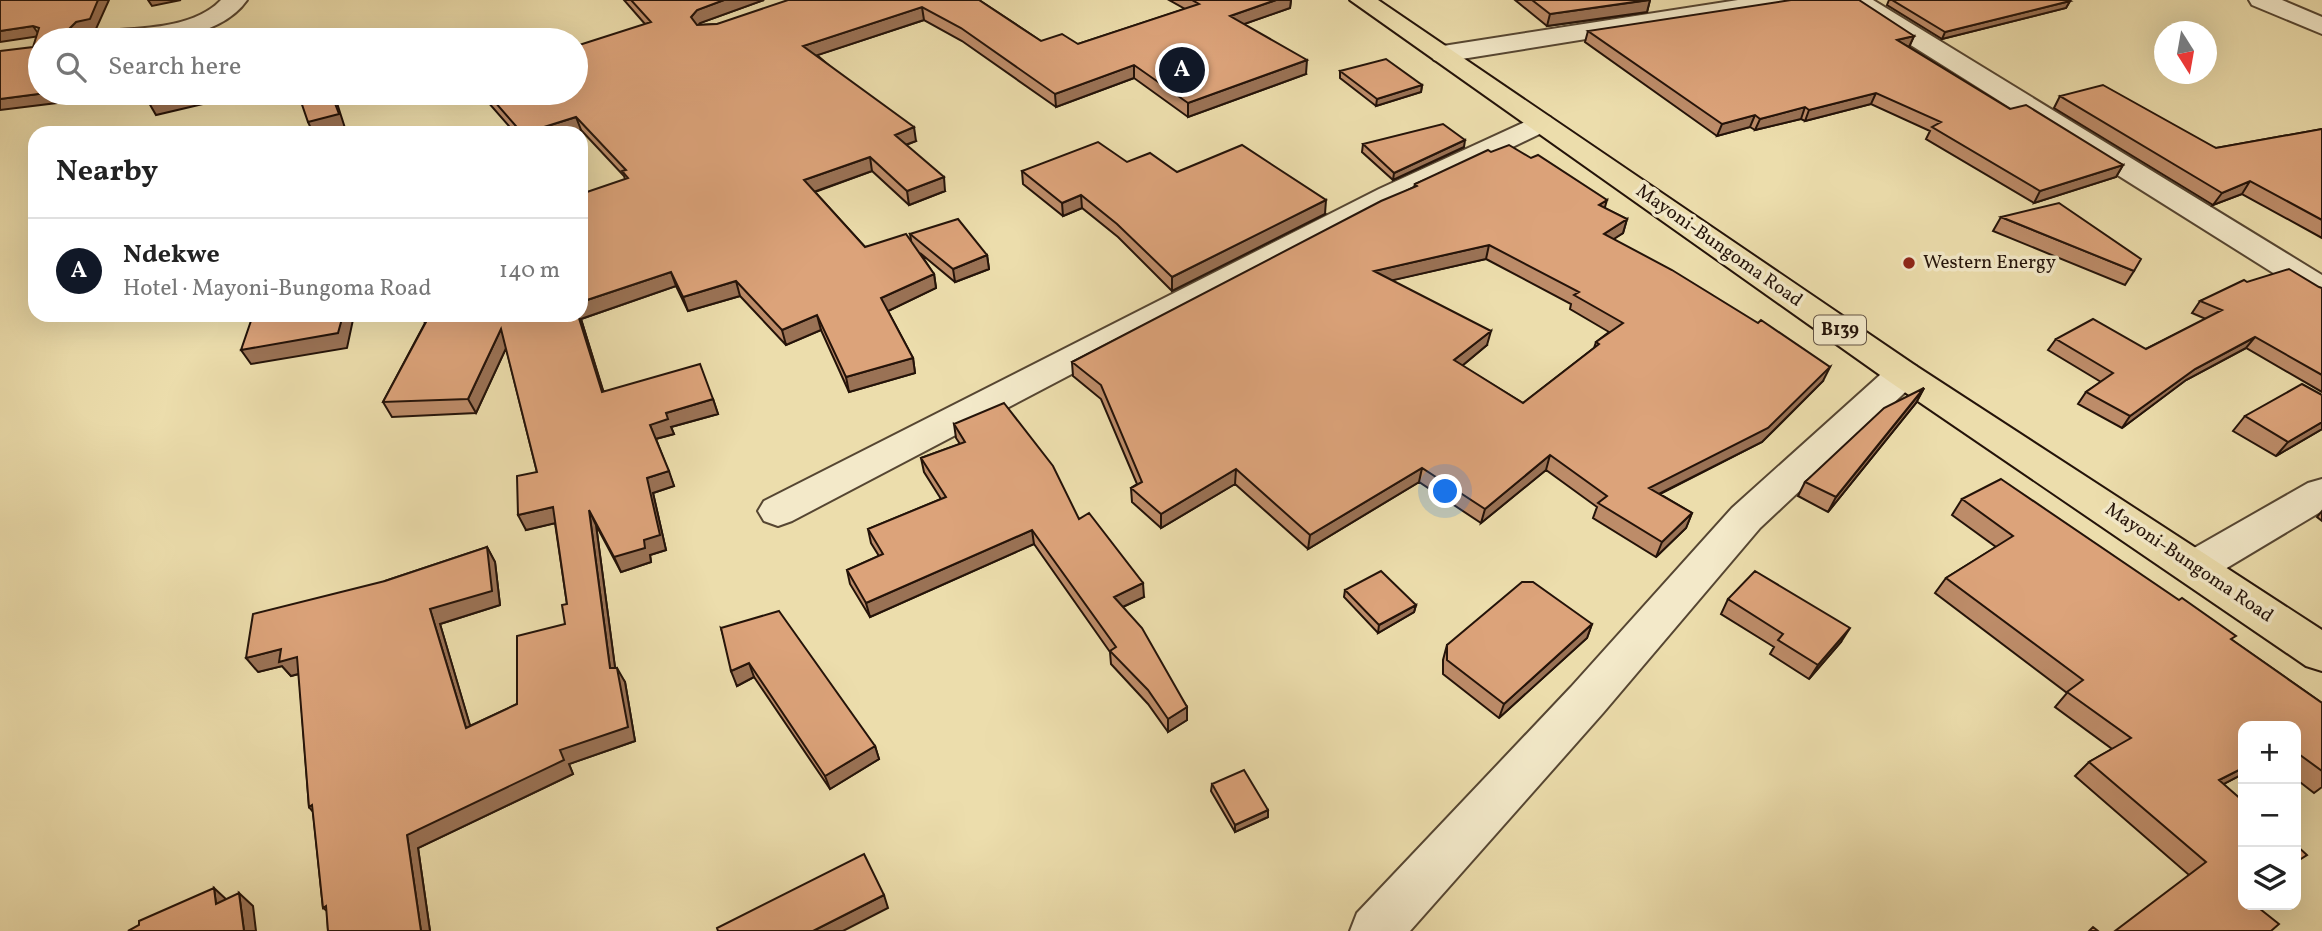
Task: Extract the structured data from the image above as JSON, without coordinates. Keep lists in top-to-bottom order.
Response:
{
  "streets": {
    "main road": ["Mayoni-Bungoma Road", "B139"]
  },
  "places": ["Western Energy"],
  "north": "bottom",
  "page": {
    "search": "Search here",
    "pins": "A",
    "heading": "Nearby",
    "list": [
      {
        "mark": "A",
        "name": "Ndekwe",
        "note": "Hotel · Mayoni-Bungoma Road",
        "value": "140 m"
      }
    ],
    "map_buttons": ["+", "−"]
  }
}
